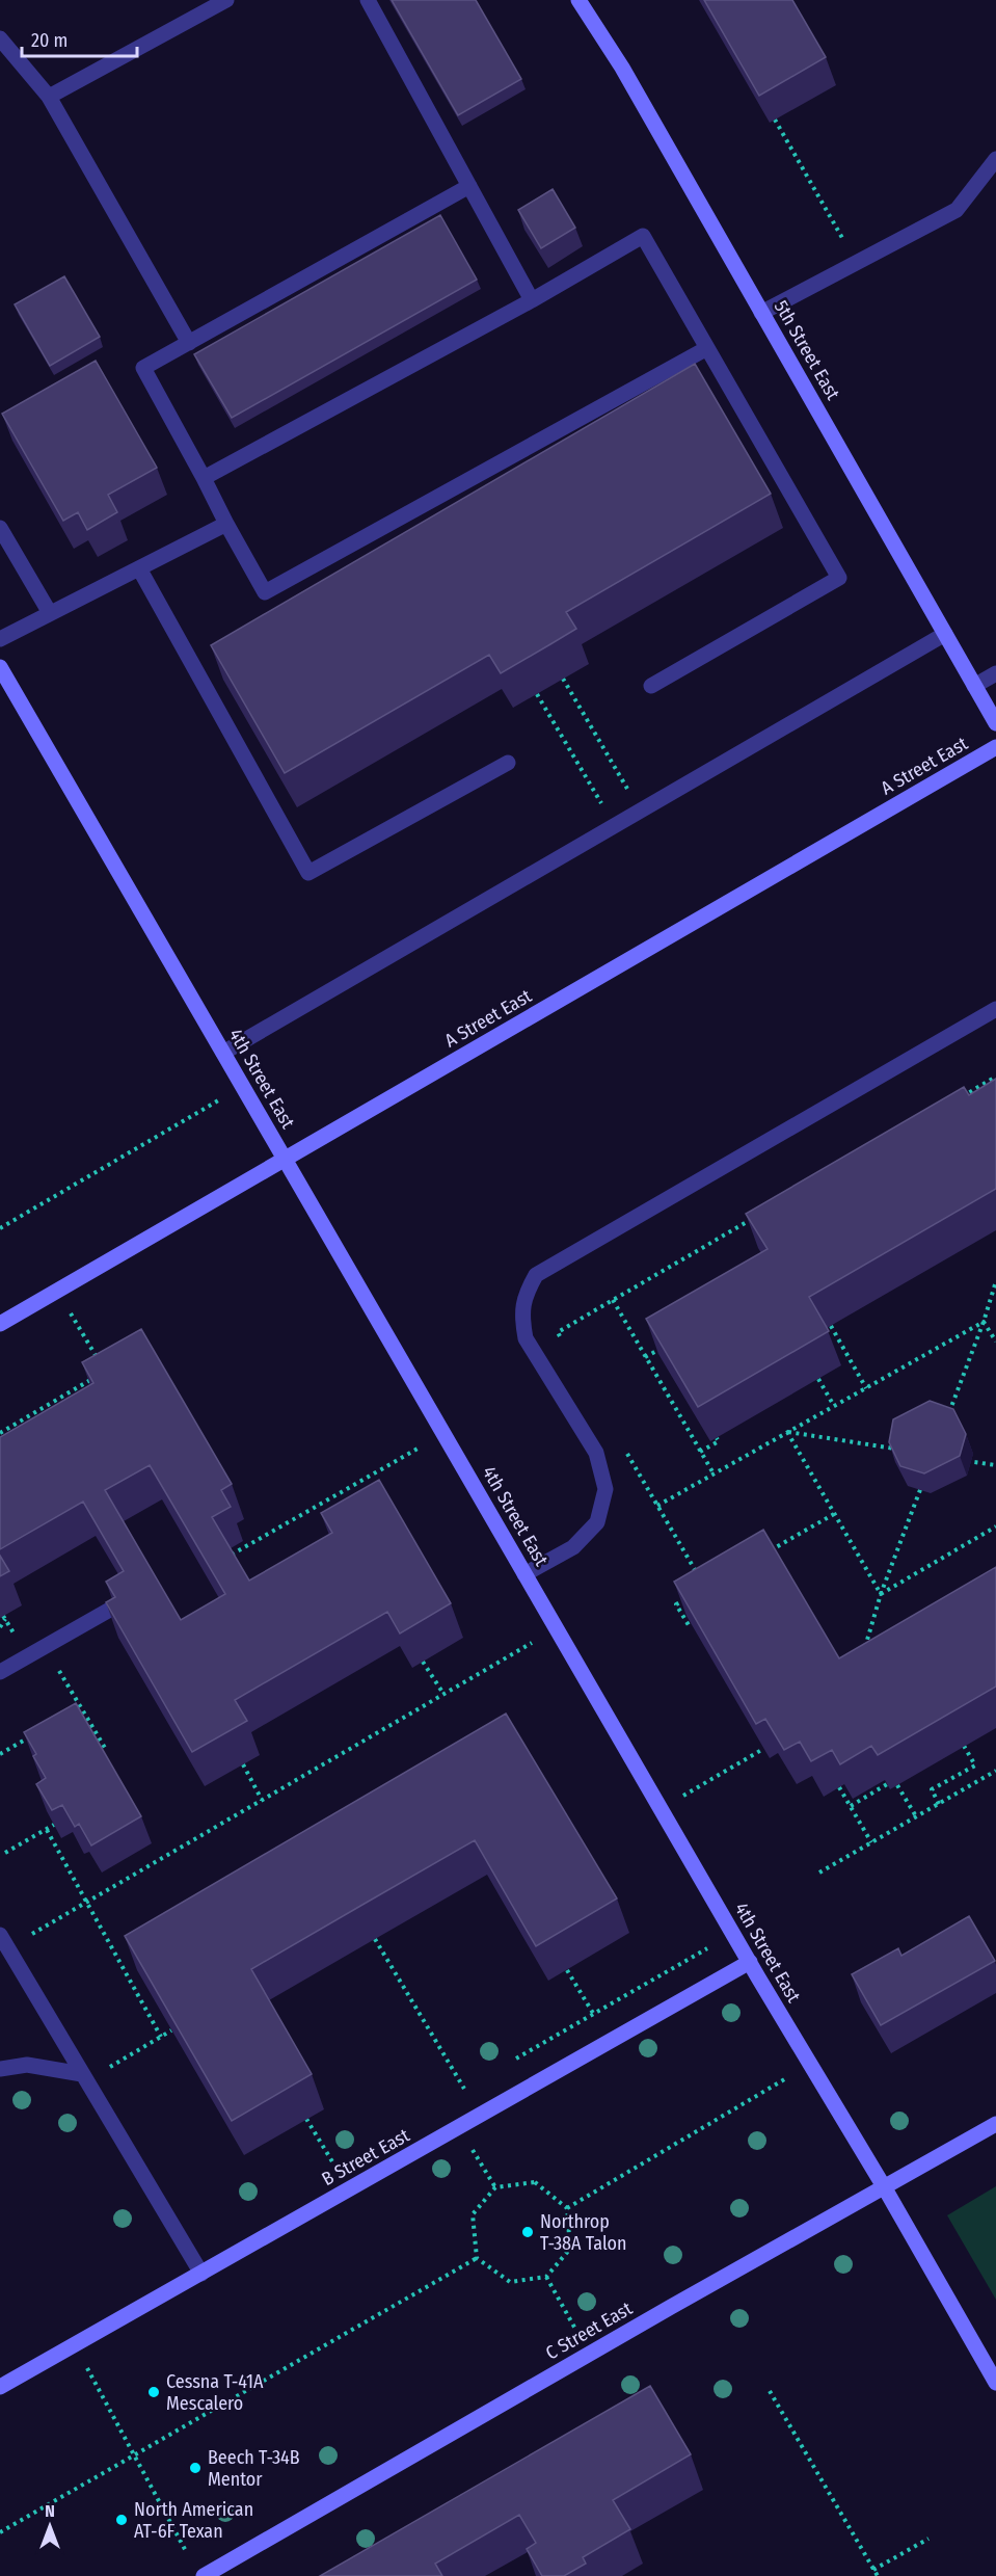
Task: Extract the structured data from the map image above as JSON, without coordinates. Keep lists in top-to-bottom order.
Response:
{
  "streets": {
    "street": [
      "5th Street East",
      "A Street East",
      "4th Street East",
      "B Street East",
      "C Street East"
    ]
  },
  "crossings": [
    ["A Street East", "4th Street East"],
    ["4th Street East", "B Street East"],
    ["4th Street East", "C Street East"]
  ],
  "places": [
    "Northrop T-38A Talon",
    "Cessna T-41A Mescalero",
    "Beech T-34B Mentor",
    "North American AT-6F Texan"
  ],
  "scale_bar": "20 m",
  "north": "top"
}
